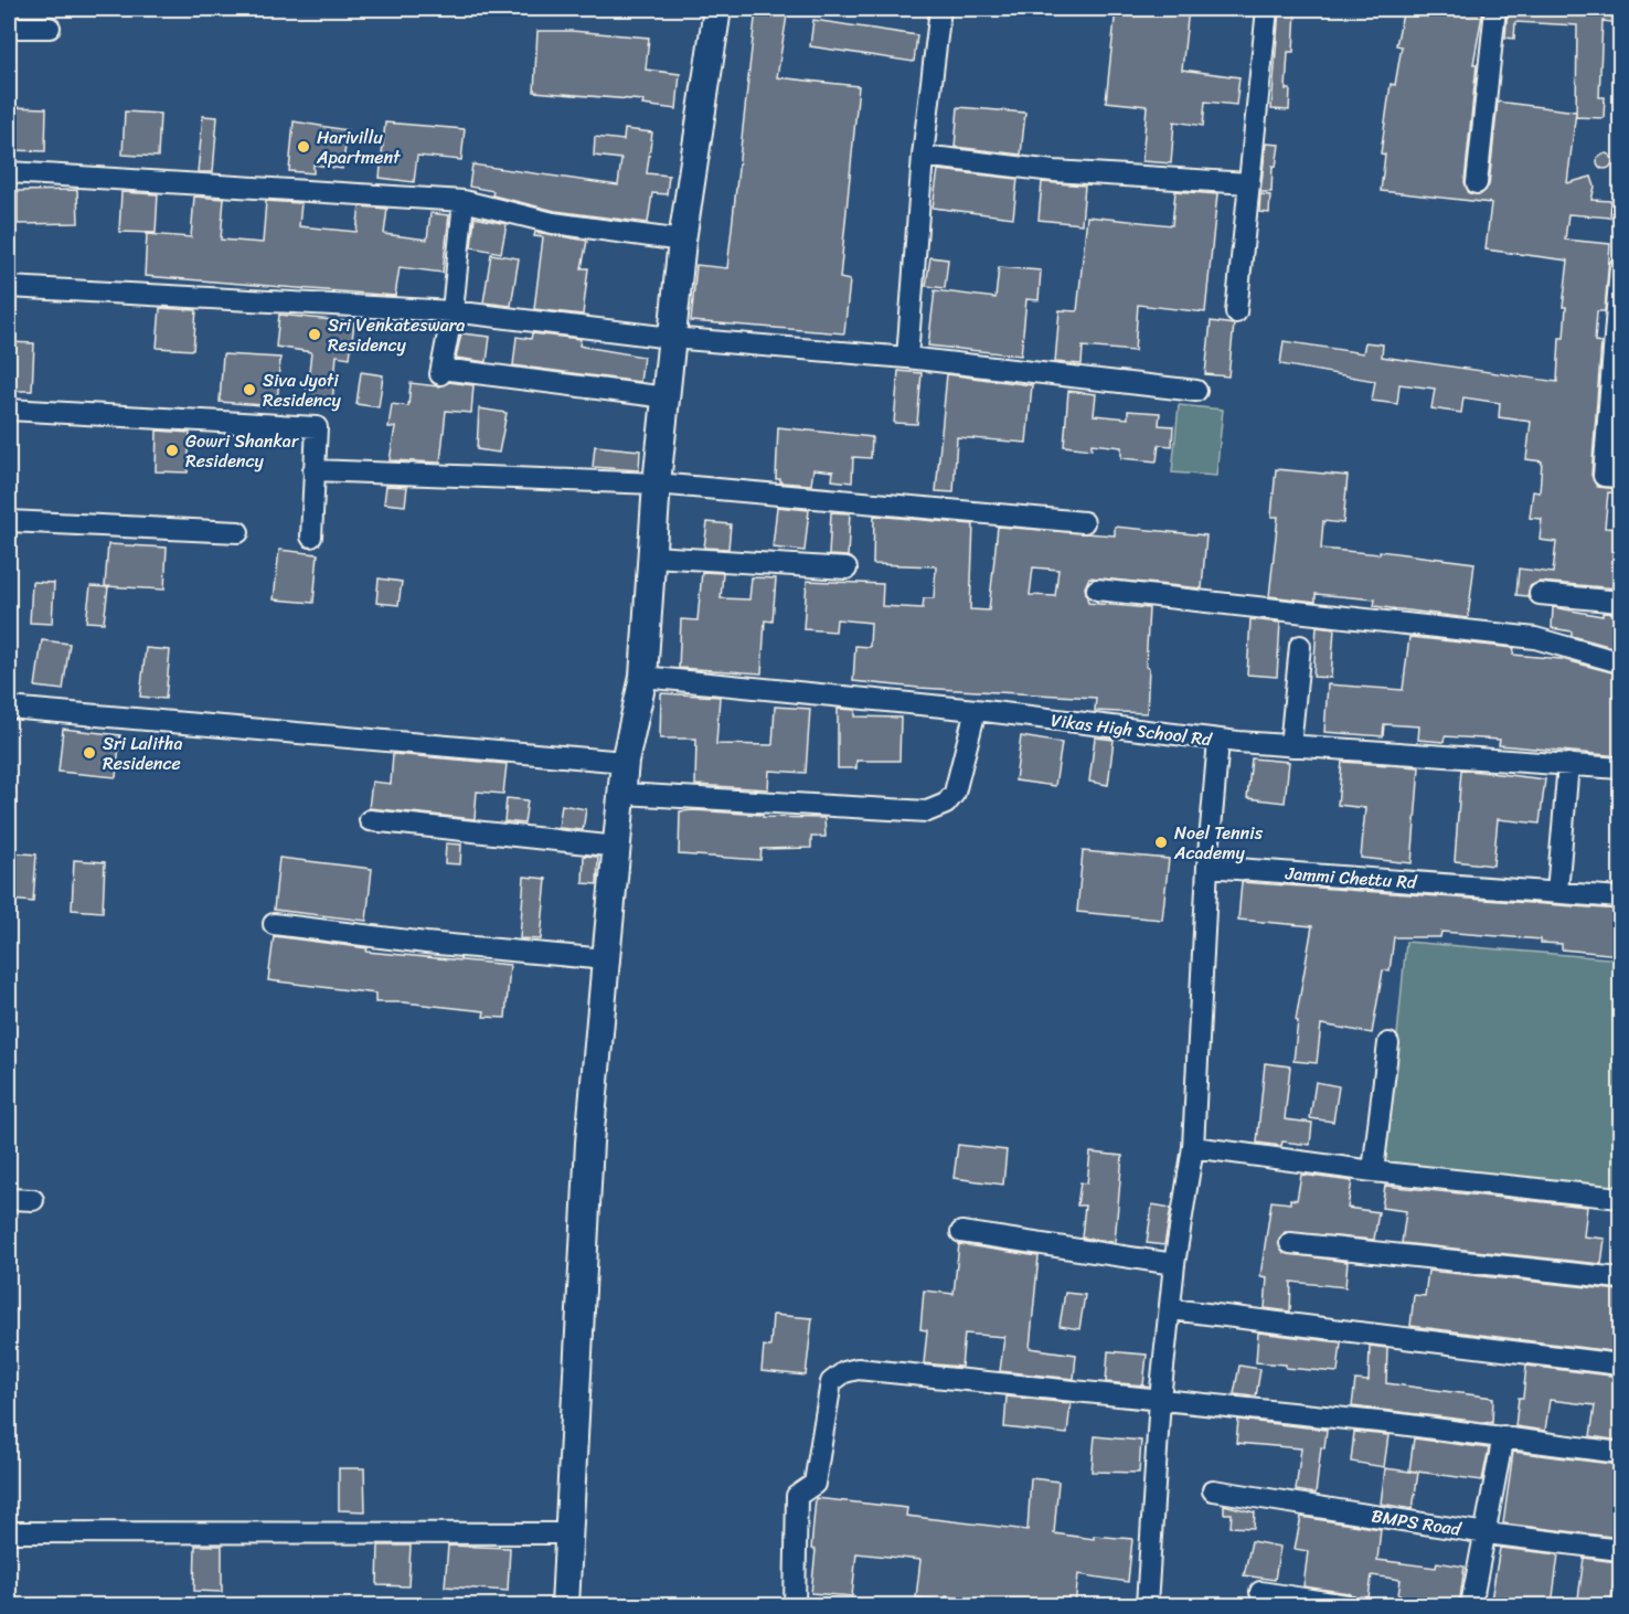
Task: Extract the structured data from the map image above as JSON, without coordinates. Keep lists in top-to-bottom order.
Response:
{
  "streets": {
    "street": ["Vikas High School Rd", "Jammi Chettu Rd", "BMPS Road"]
  },
  "places": [
    "Harivillu Apartment",
    "Sri Venkateswara Residency",
    "Siva Jyoti Residency",
    "Gowri Shankar Residency",
    "Sri Lalitha Residence",
    "Noel Tennis Academy"
  ]
}
